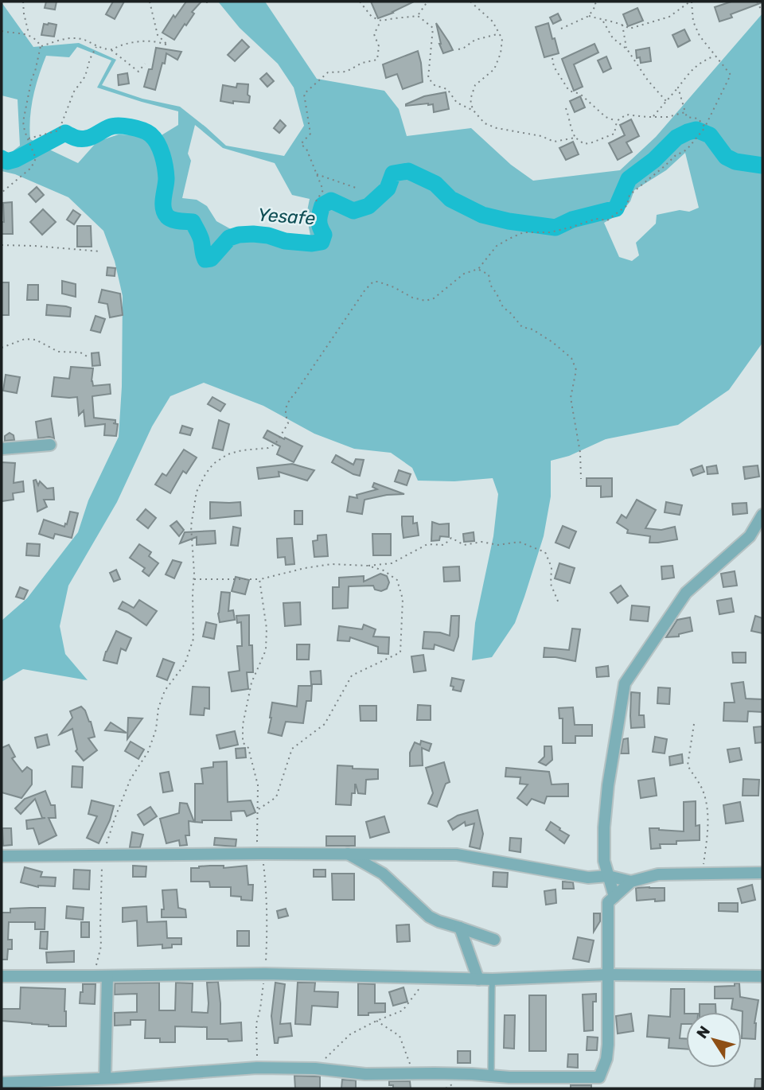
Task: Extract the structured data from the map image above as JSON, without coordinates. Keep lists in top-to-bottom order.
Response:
{
  "water": ["Yesafe"],
  "north": "top left"
}
